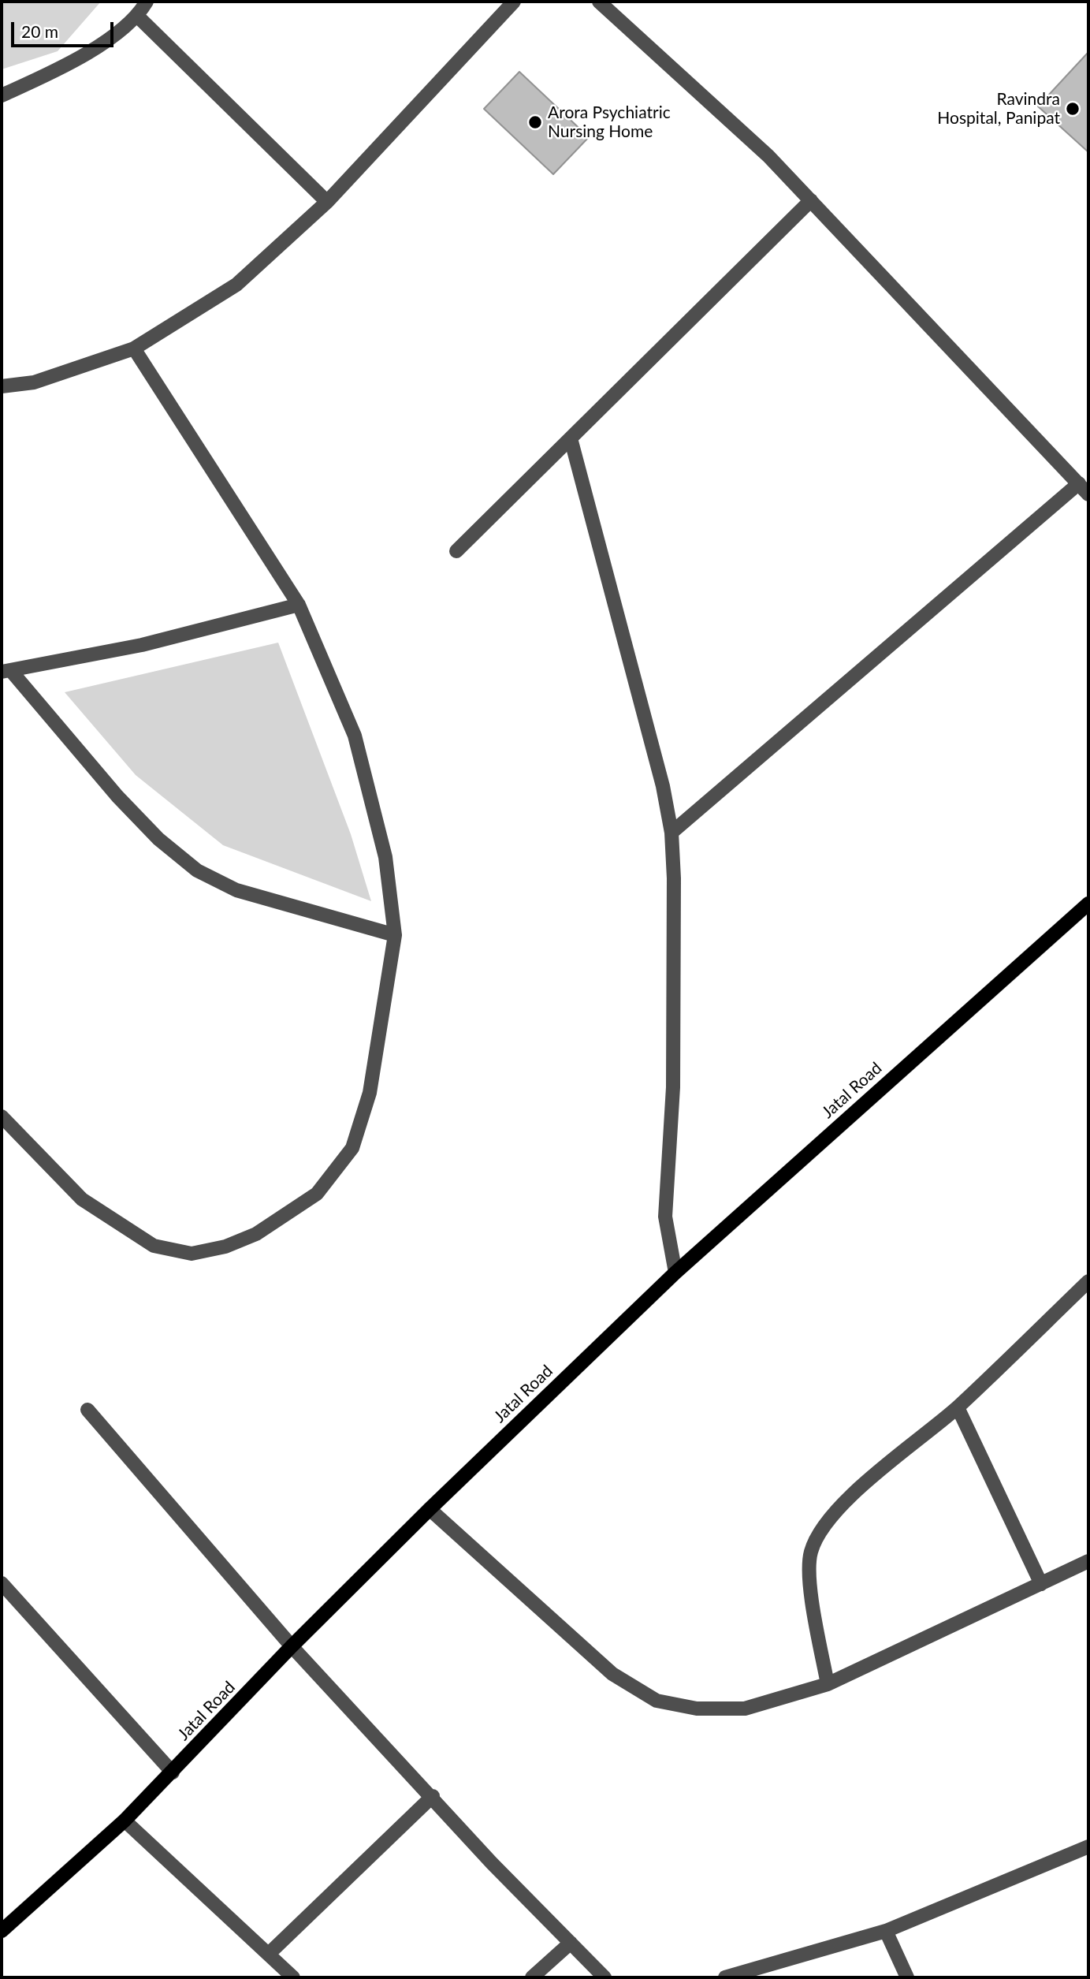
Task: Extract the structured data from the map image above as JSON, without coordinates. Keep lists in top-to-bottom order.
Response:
{
  "streets": {
    "main road": ["Jatal Road"]
  },
  "places": ["Ravindra Hospital, Panipat", "Arora Psychiatric Nursing Home"],
  "scale_bar": "20 m"
}
